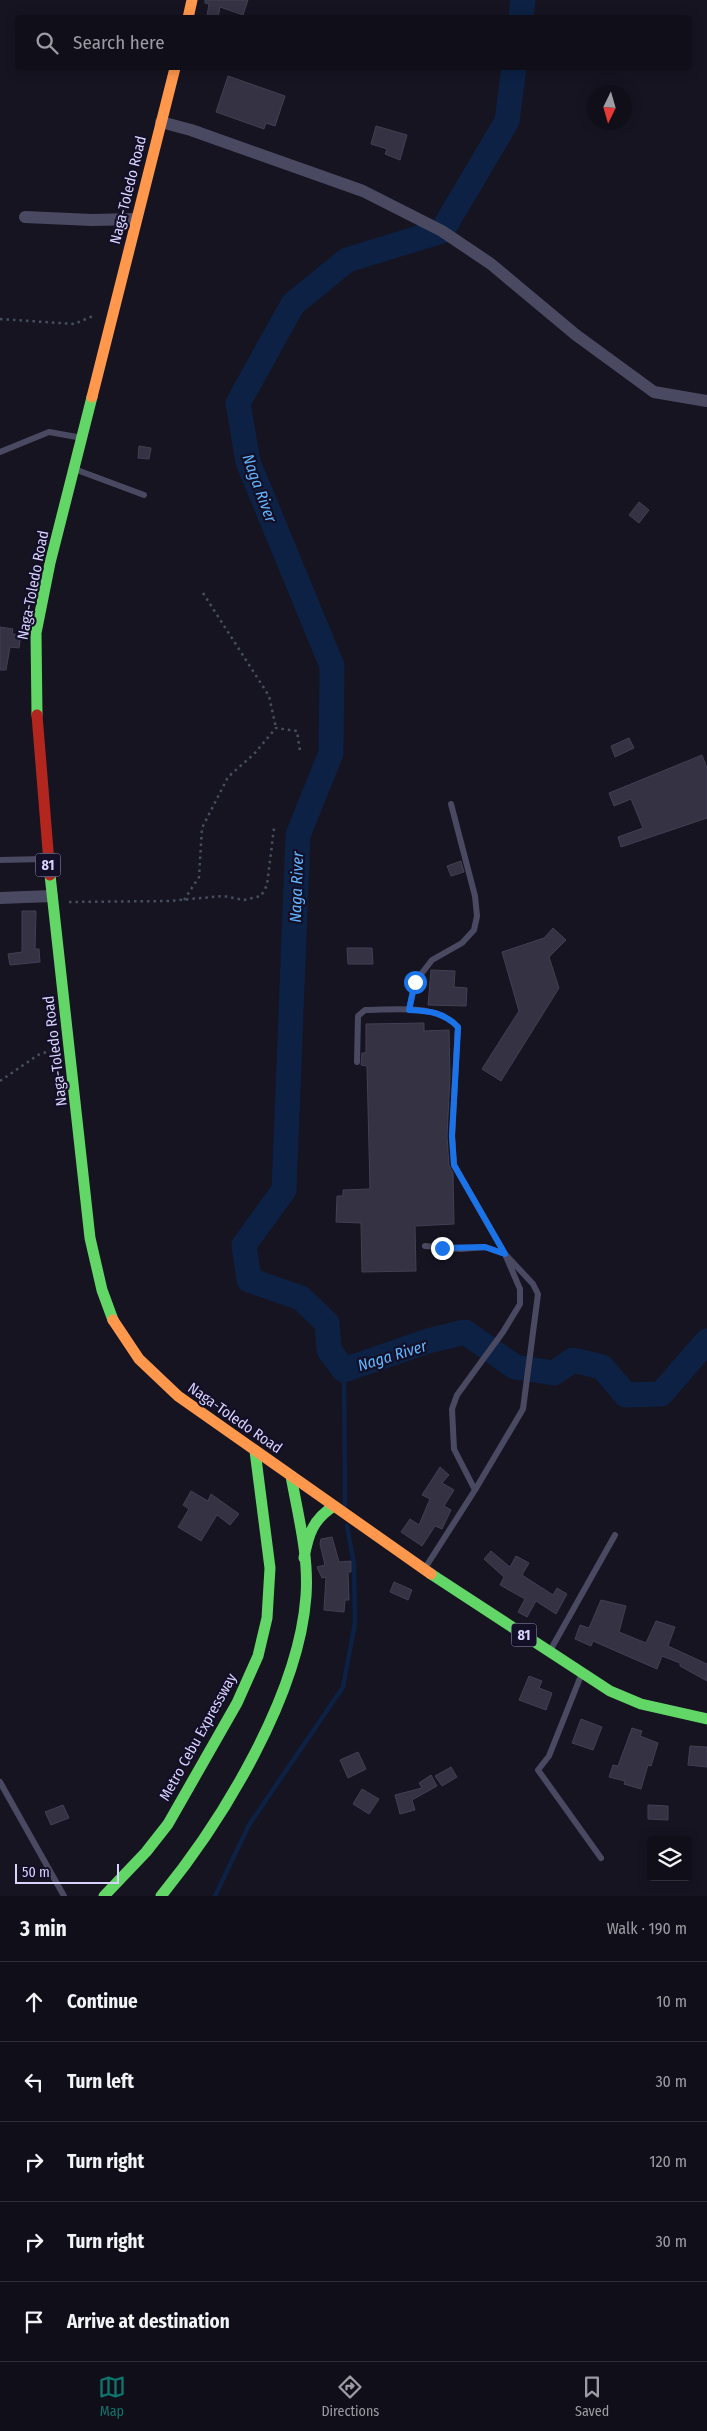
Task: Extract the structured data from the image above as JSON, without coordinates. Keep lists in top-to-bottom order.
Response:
{
  "streets": {
    "main road": ["Naga-Toledo Road", "81", "Metro Cebu Expressway"]
  },
  "crossings": [
    ["Naga-Toledo Road", "Metro Cebu Expressway"]
  ],
  "water": ["Naga River"],
  "scale_bar": "50 m",
  "north": "bottom",
  "page": {
    "search": "Search here",
    "scale": "50 m",
    "heading": ["3 min", "Walk · 190 m"],
    "list": [
      ["Continue", "10 m"],
      ["Turn left", "30 m"],
      ["Turn right", "120 m"],
      ["Turn right", "30 m"],
      "Arrive at destination"
    ],
    "nav": ["Map", "Directions", "Saved"]
  }
}
